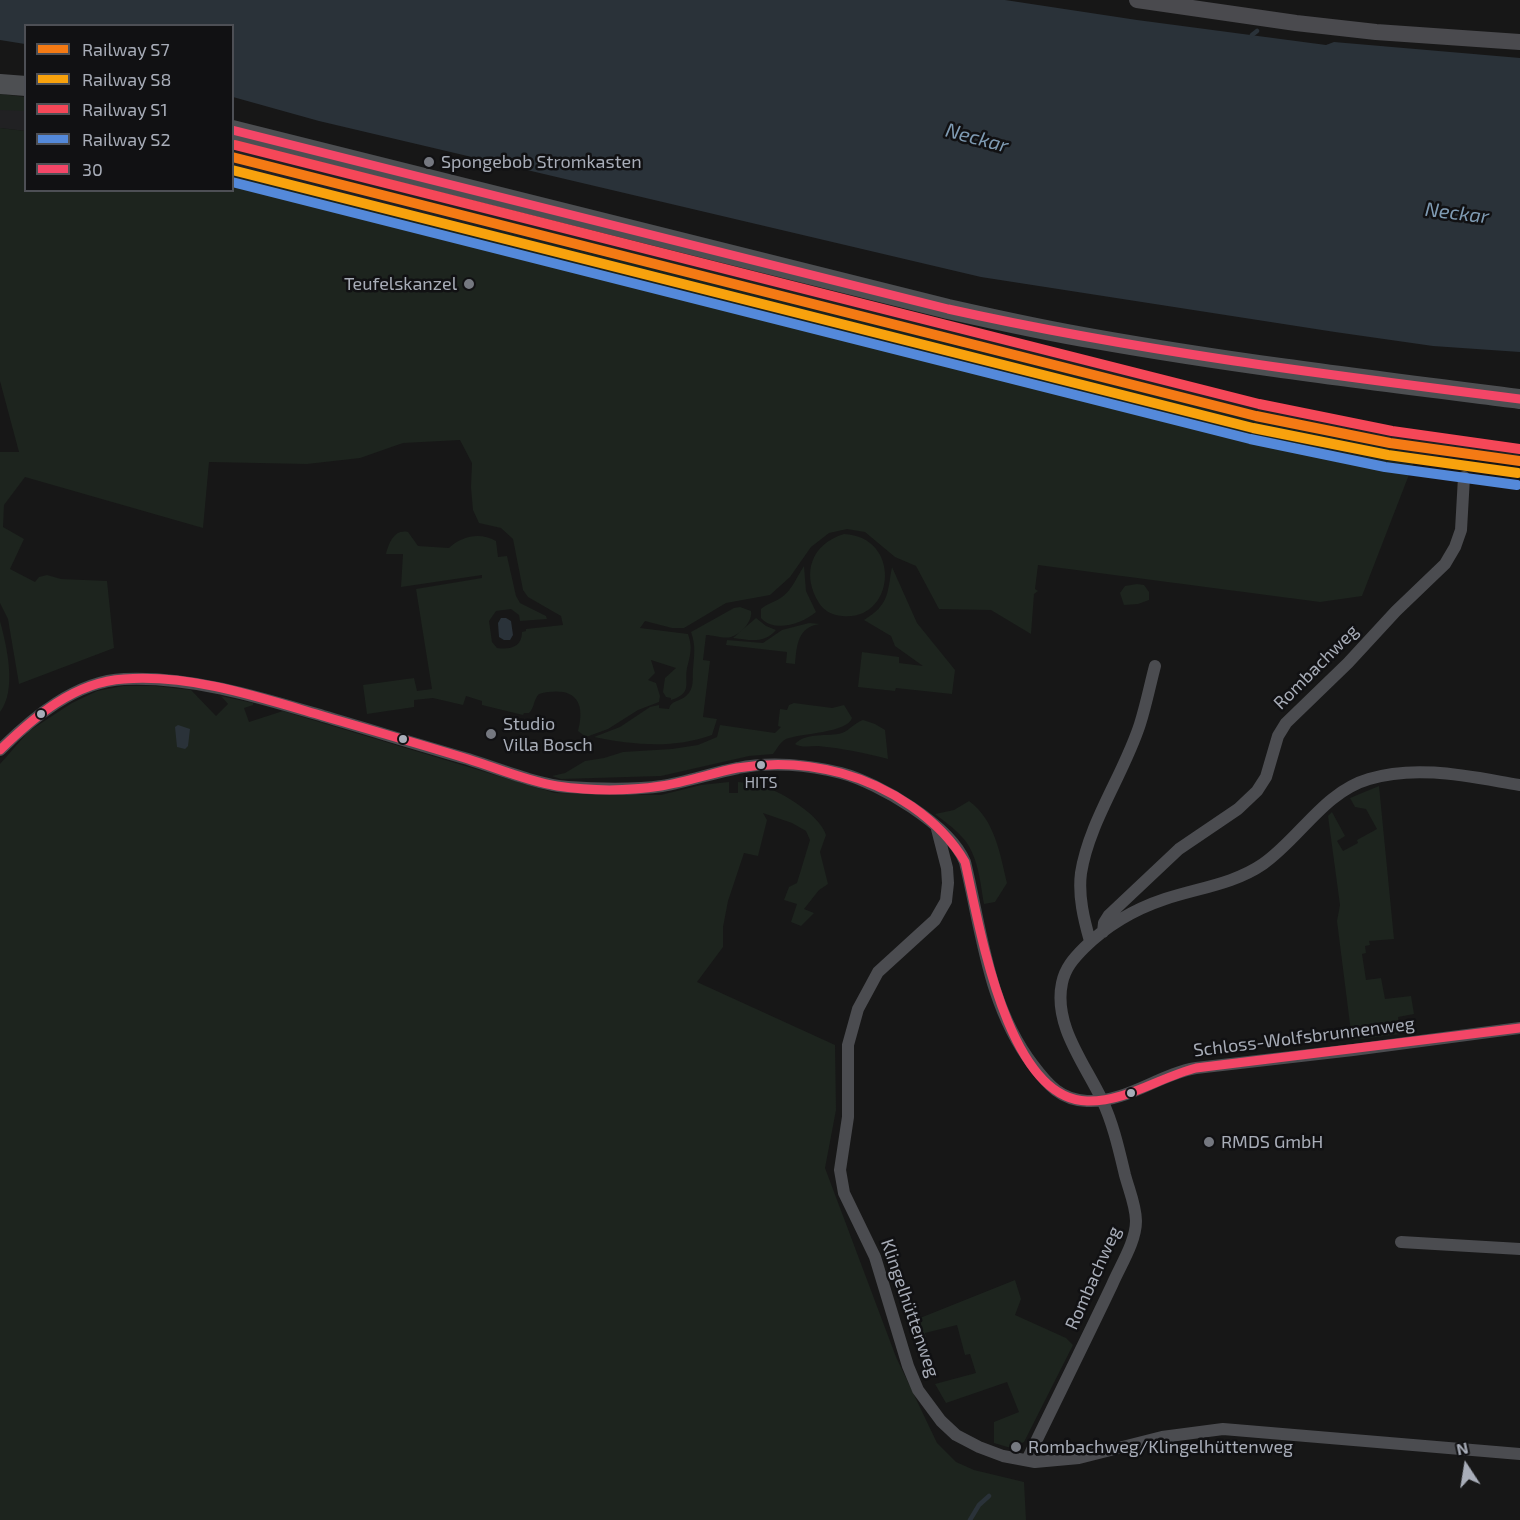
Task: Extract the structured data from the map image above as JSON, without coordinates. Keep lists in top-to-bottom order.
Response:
{
  "streets": {
    "street": ["Rombachweg", "Schloss-Wolfsbrunnenweg", "Klingelhüttenweg"]
  },
  "crossings": [
    ["Rombachweg", "Schloss-Wolfsbrunnenweg"],
    ["Rombachweg", "Klingelhüttenweg"],
    ["Schloss-Wolfsbrunnenweg", "Klingelhüttenweg"]
  ],
  "water": ["Neckar"],
  "places": [
    "Spongebob Stromkasten",
    "Teufelskanzel",
    "Studio Villa Bosch",
    "HITS",
    "RMDS GmbH",
    "Rombachweg/Klingelhüttenweg"
  ],
  "lines": [
    "transit line 30",
    "rail line S1",
    "rail line S7",
    "rail line S8",
    "rail line S2"
  ],
  "legend": [
    "Railway S7",
    "Railway S8",
    "Railway S1",
    "Railway S2",
    "30"
  ],
  "north": "top"
}
